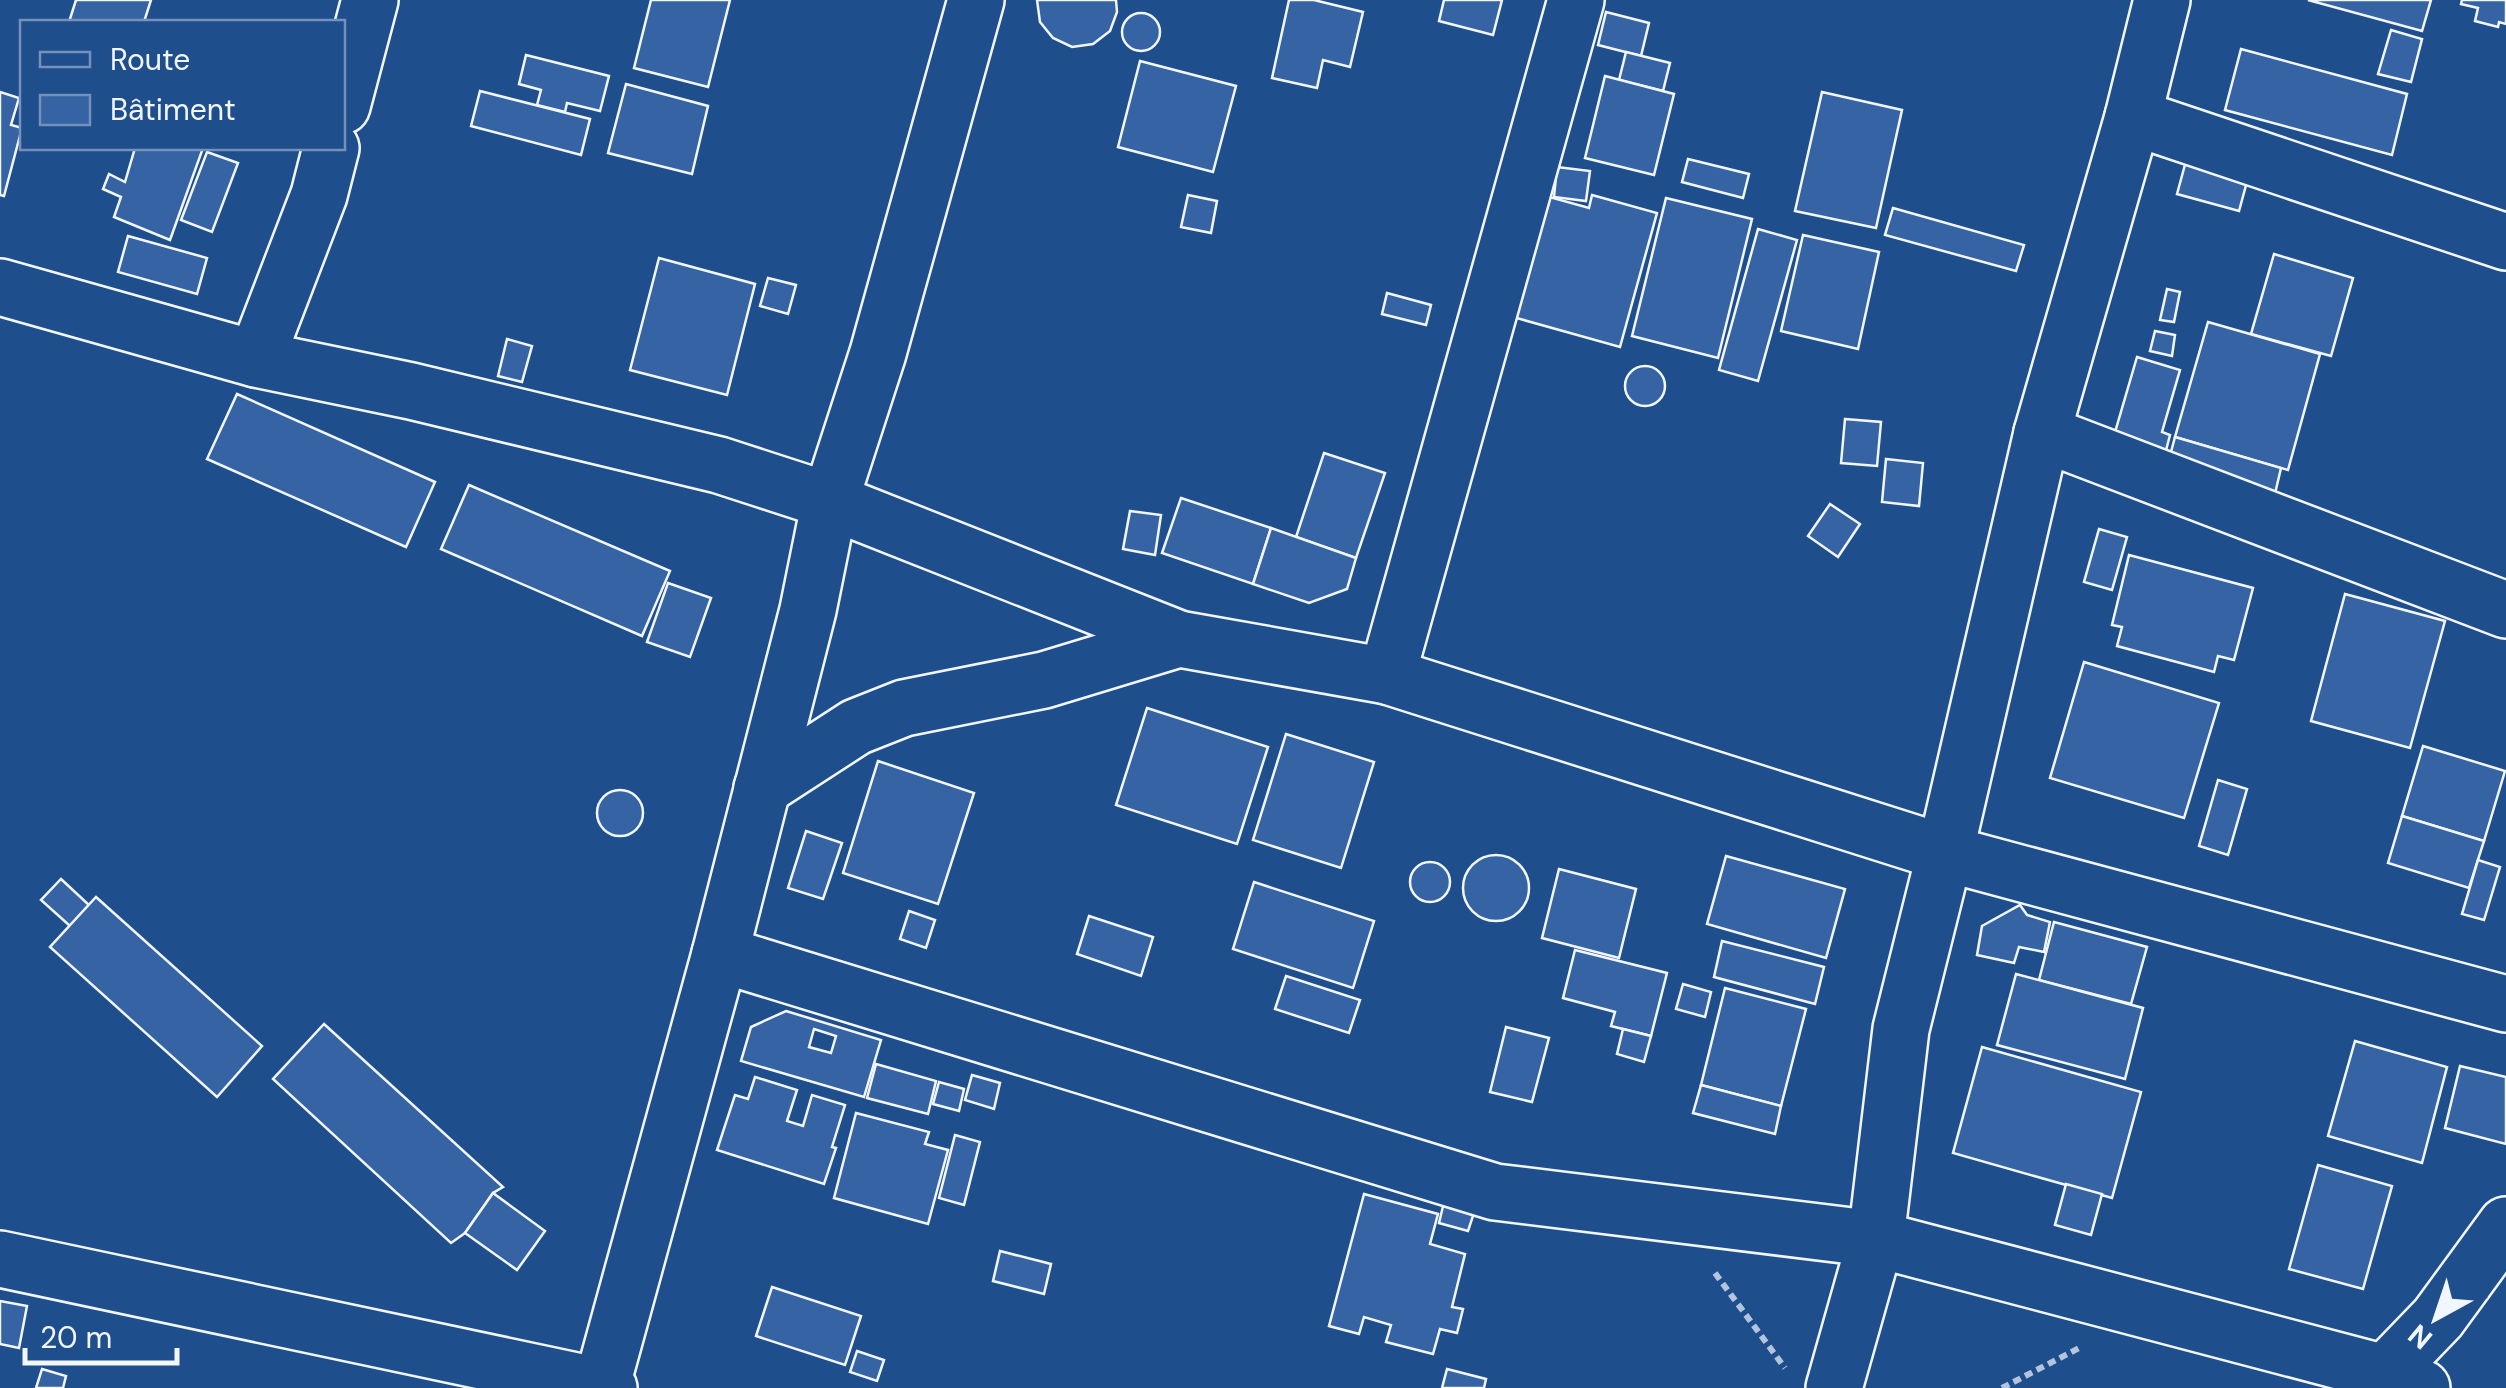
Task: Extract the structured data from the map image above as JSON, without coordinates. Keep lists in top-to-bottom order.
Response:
{
  "legend": ["Route", "Bâtiment"],
  "scale_bar": "20 m",
  "north": "bottom left"
}
